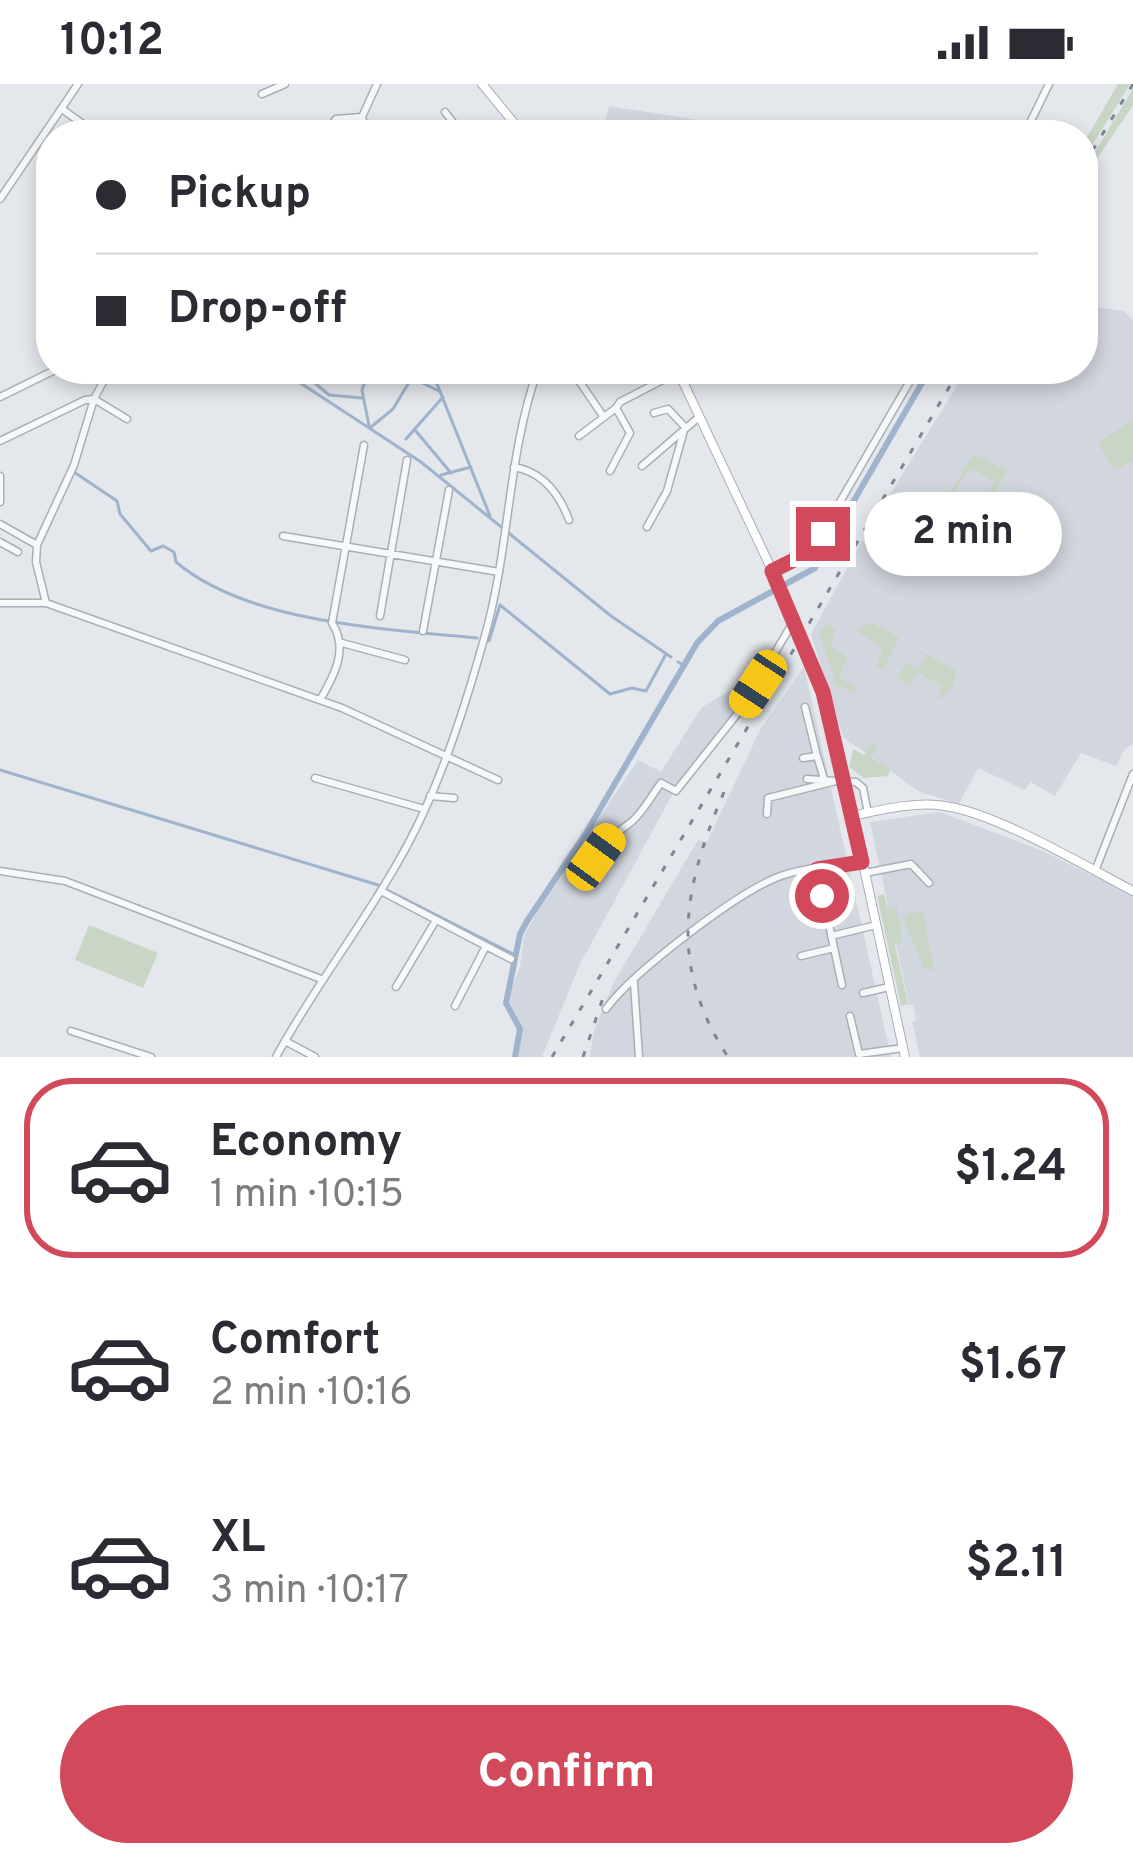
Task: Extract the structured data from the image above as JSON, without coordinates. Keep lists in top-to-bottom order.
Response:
{
  "page": {
    "status": "10:12",
    "banner": ["Pickup", "Drop-off"],
    "bubble": "2 min",
    "list": [
      {
        "name": "Economy",
        "note": "1 min · 10:15",
        "value": "$1.24"
      },
      {
        "name": "Comfort",
        "note": "2 min · 10:16",
        "value": "$1.67"
      },
      {
        "name": "XL",
        "note": "3 min · 10:17",
        "value": "$2.11"
      }
    ],
    "buttons": "Confirm"
  }
}
